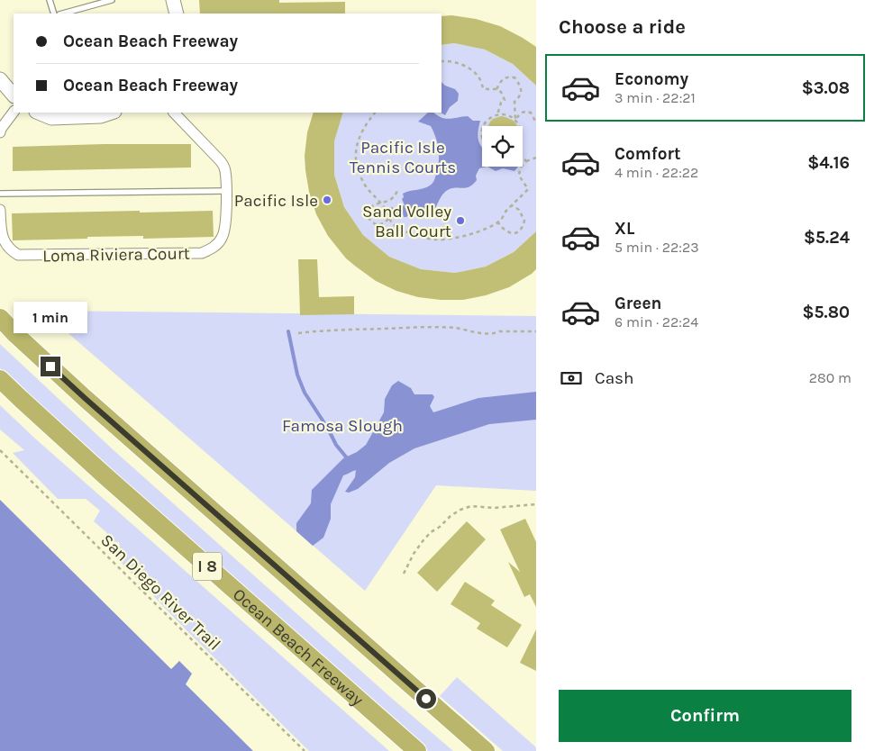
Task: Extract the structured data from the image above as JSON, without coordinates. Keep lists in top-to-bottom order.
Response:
{
  "streets": {
    "highway": ["I 8", "Ocean Beach Freeway"],
    "street": ["Loma Riviera Court"],
    "path": ["San Diego River Trail"]
  },
  "parks": ["Pacific Isle Tennis Courts", "Famosa Slough"],
  "places": ["Pacific Isle", "Sand Volley Ball Court"],
  "page": {
    "heading": "Choose a ride",
    "banner": ["Ocean Beach Freeway", "Ocean Beach Freeway"],
    "list": [
      {
        "name": "Economy",
        "note": "3 min · 22:21",
        "value": "$3.08"
      },
      {
        "name": "Comfort",
        "note": "4 min · 22:22",
        "value": "$4.16"
      },
      {
        "name": "XL",
        "note": "5 min · 22:23",
        "value": "$5.24"
      },
      {
        "name": "Green",
        "note": "6 min · 22:24",
        "value": "$5.80"
      }
    ],
    "bubble": "1 min",
    "pay": ["Cash", "280 m"],
    "buttons": "Confirm"
  }
}
